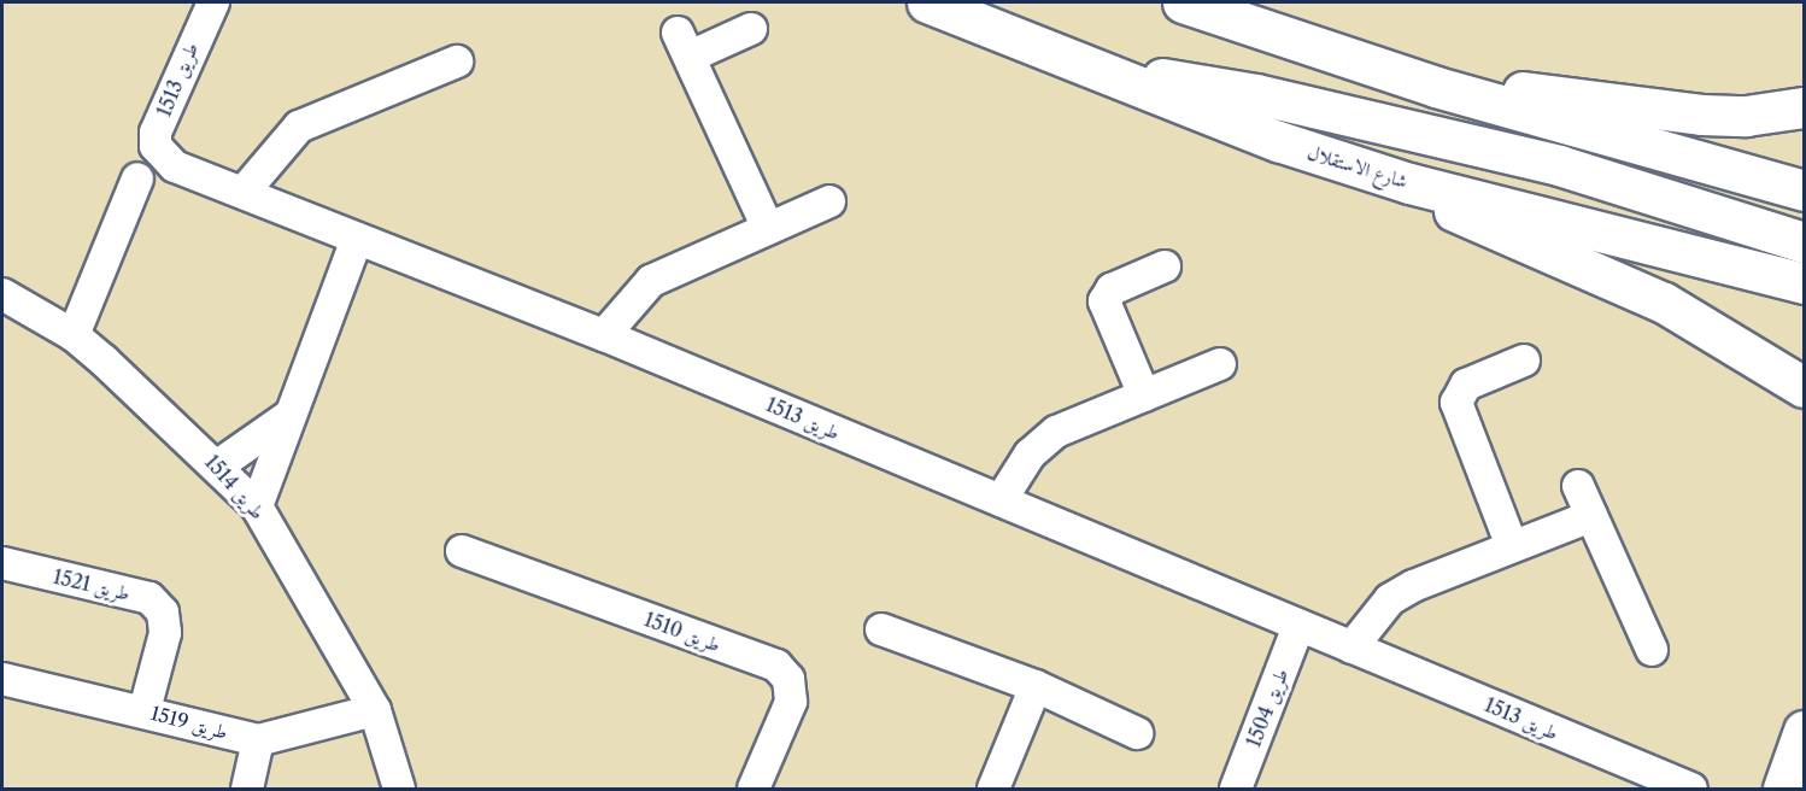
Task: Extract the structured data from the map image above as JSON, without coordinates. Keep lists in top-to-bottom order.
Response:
{
  "streets": {
    "main road": ["شارع الاستقلال"],
    "street": [
      "طريق 1513",
      "طريق 1514",
      "طريق 1521",
      "طريق 1510",
      "طريق 1504",
      "طريق 1519"
    ]
  },
  "crossings": [
    ["طريق 1513", "طريق 1504"],
    ["طريق 1514", "طريق 1519"],
    ["طريق 1521", "طريق 1519"]
  ]
}
